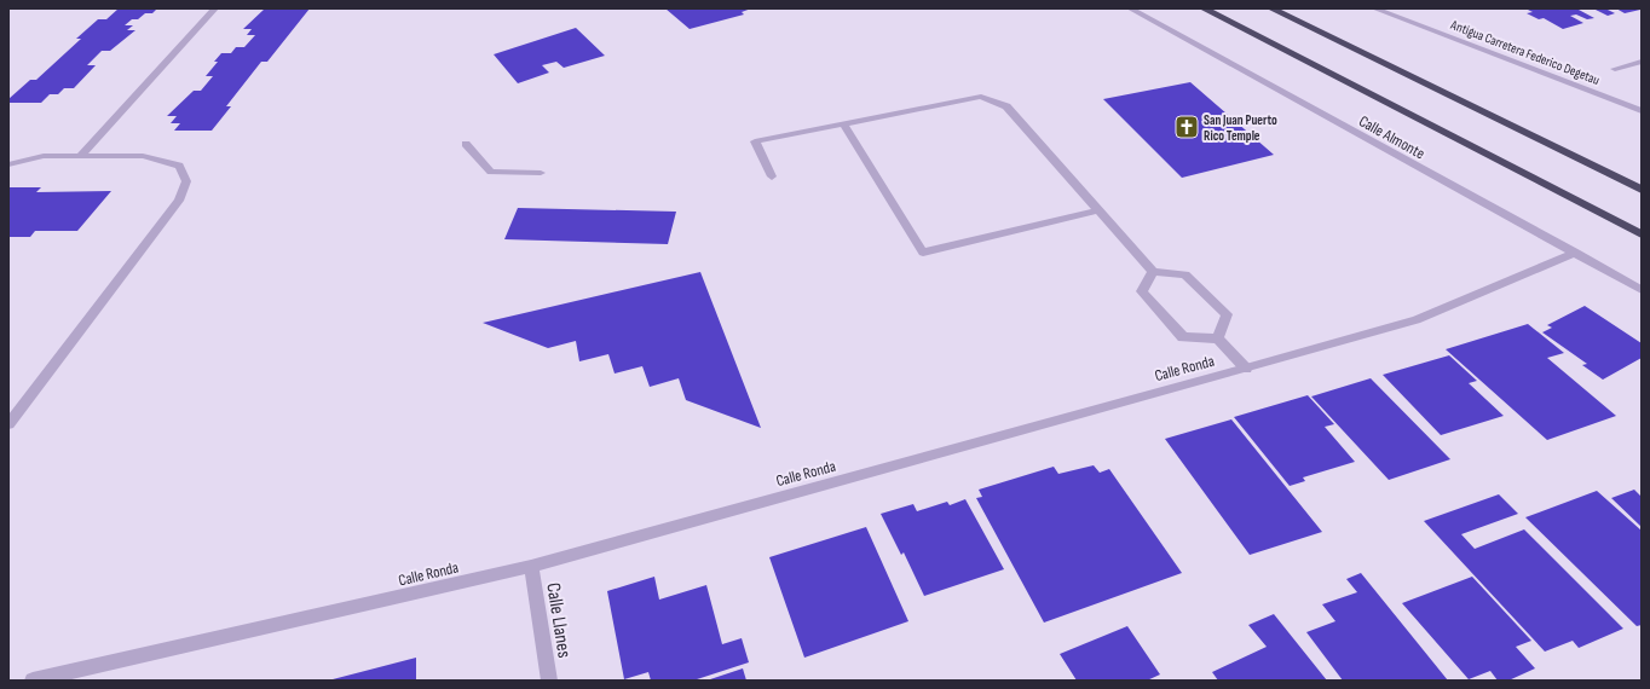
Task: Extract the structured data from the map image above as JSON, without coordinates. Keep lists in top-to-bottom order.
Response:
{
  "streets": {
    "street": [
      "Antigua Carretera Federico Degetau",
      "Calle Almonte",
      "Calle Ronda",
      "Calle Llanes"
    ]
  },
  "crossings": [
    ["Calle Almonte", "Calle Ronda"],
    ["Calle Ronda", "Calle Llanes"]
  ],
  "places": {
    "church": ["San Juan Puerto Rico Temple"]
  }
}
